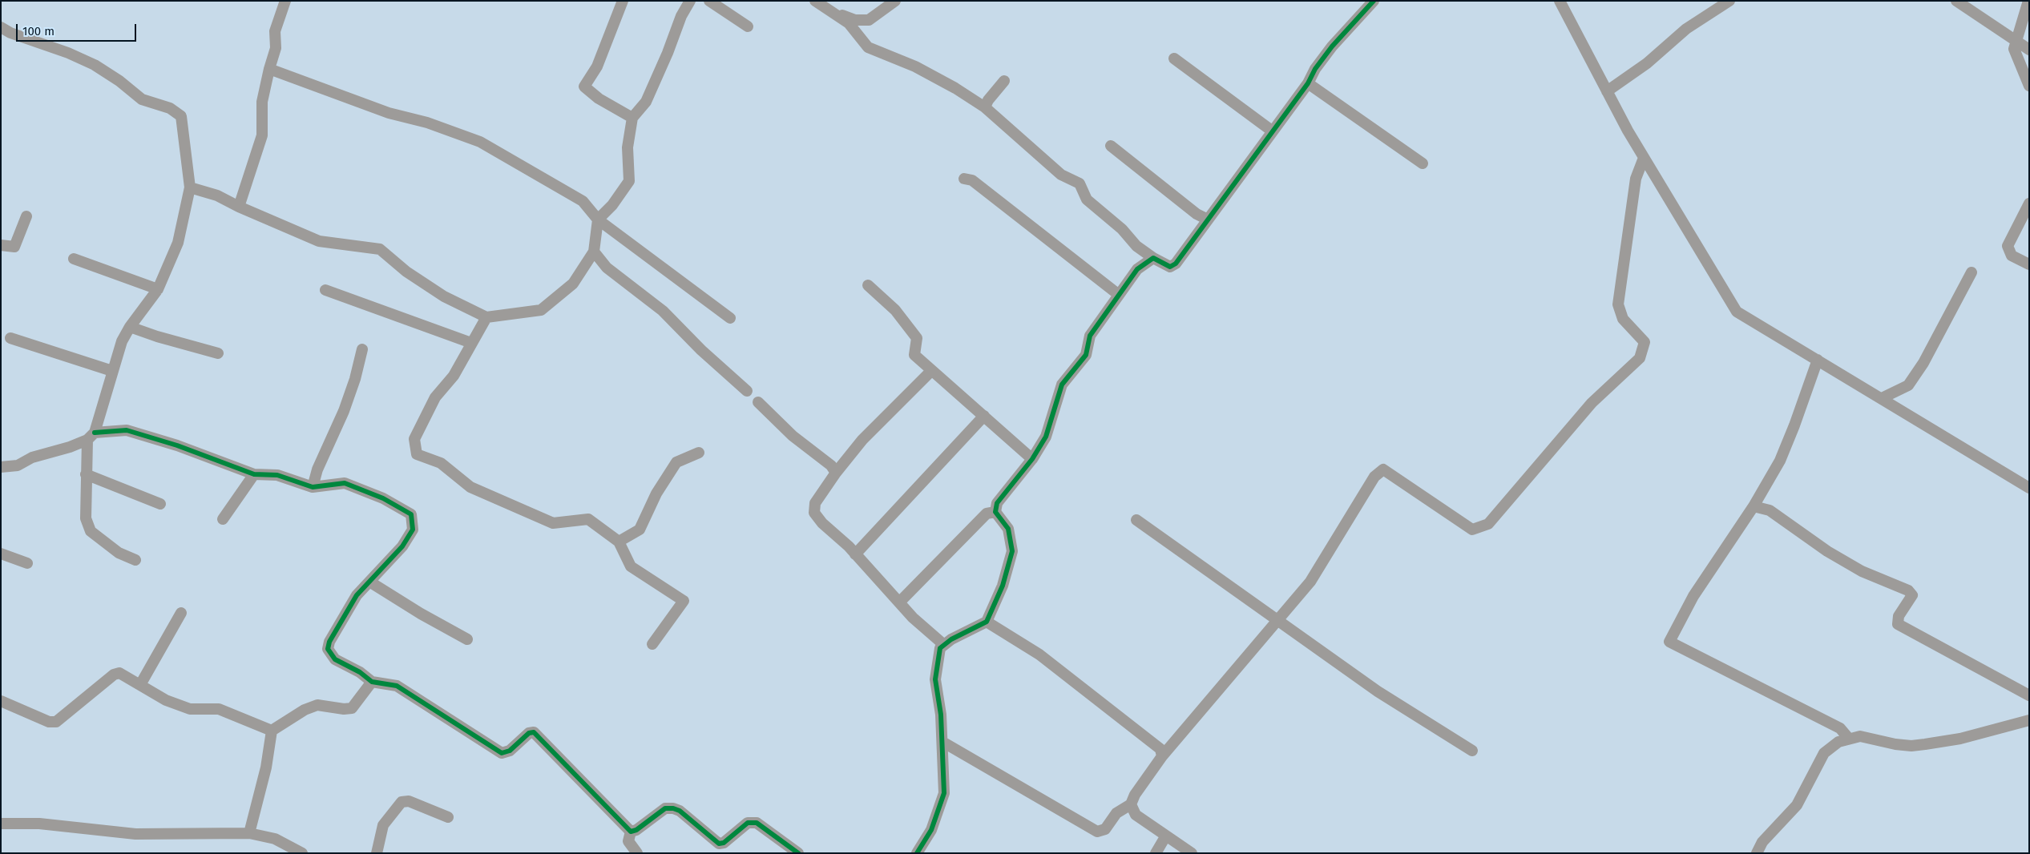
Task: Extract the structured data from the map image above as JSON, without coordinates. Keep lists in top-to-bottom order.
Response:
{
  "scale_bar": "100 m"
}
